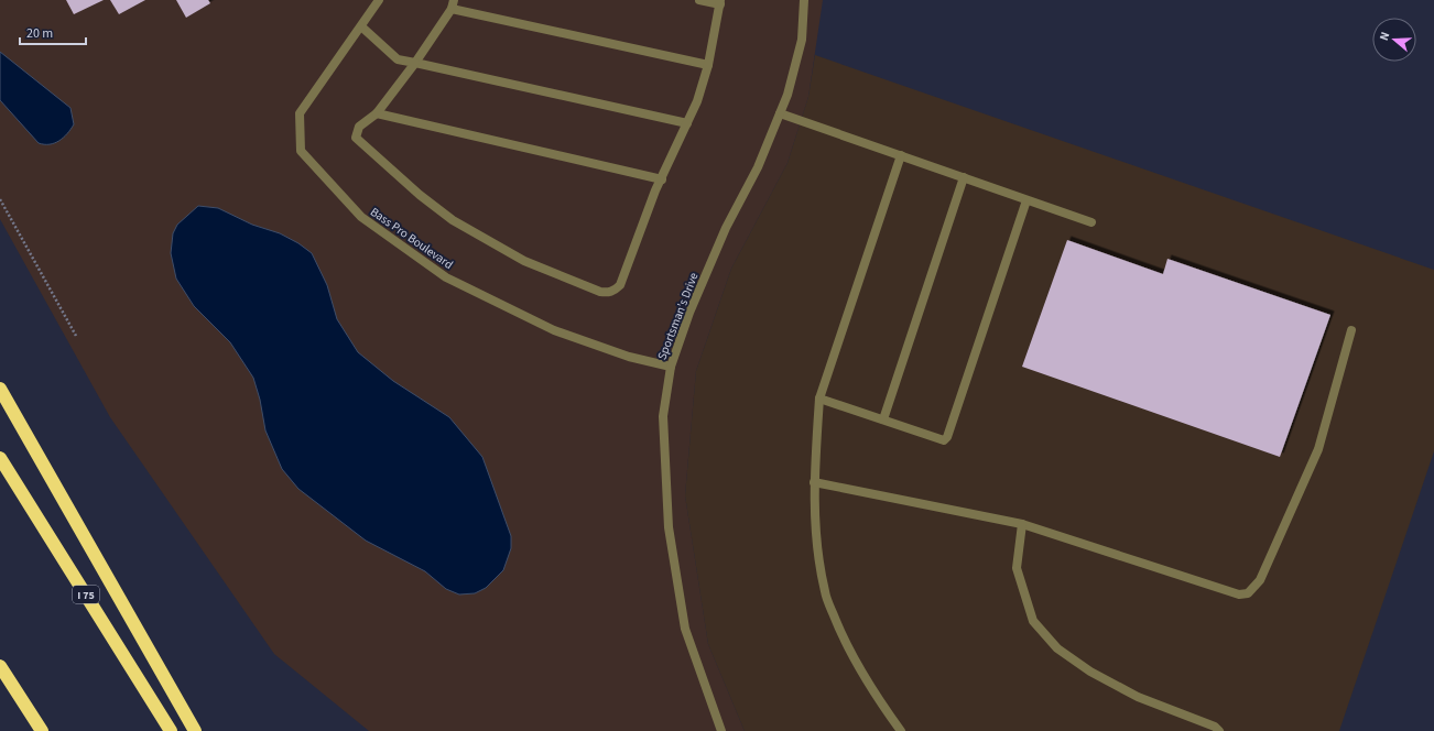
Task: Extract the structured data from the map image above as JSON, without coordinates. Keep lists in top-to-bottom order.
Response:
{
  "streets": {
    "highway": ["I 75"],
    "street": ["Bass Pro Boulevard", "Sportsman's Drive"]
  },
  "crossings": [
    ["Bass Pro Boulevard", "Sportsman's Drive"]
  ],
  "scale_bar": "20 m",
  "north": "left"
}
